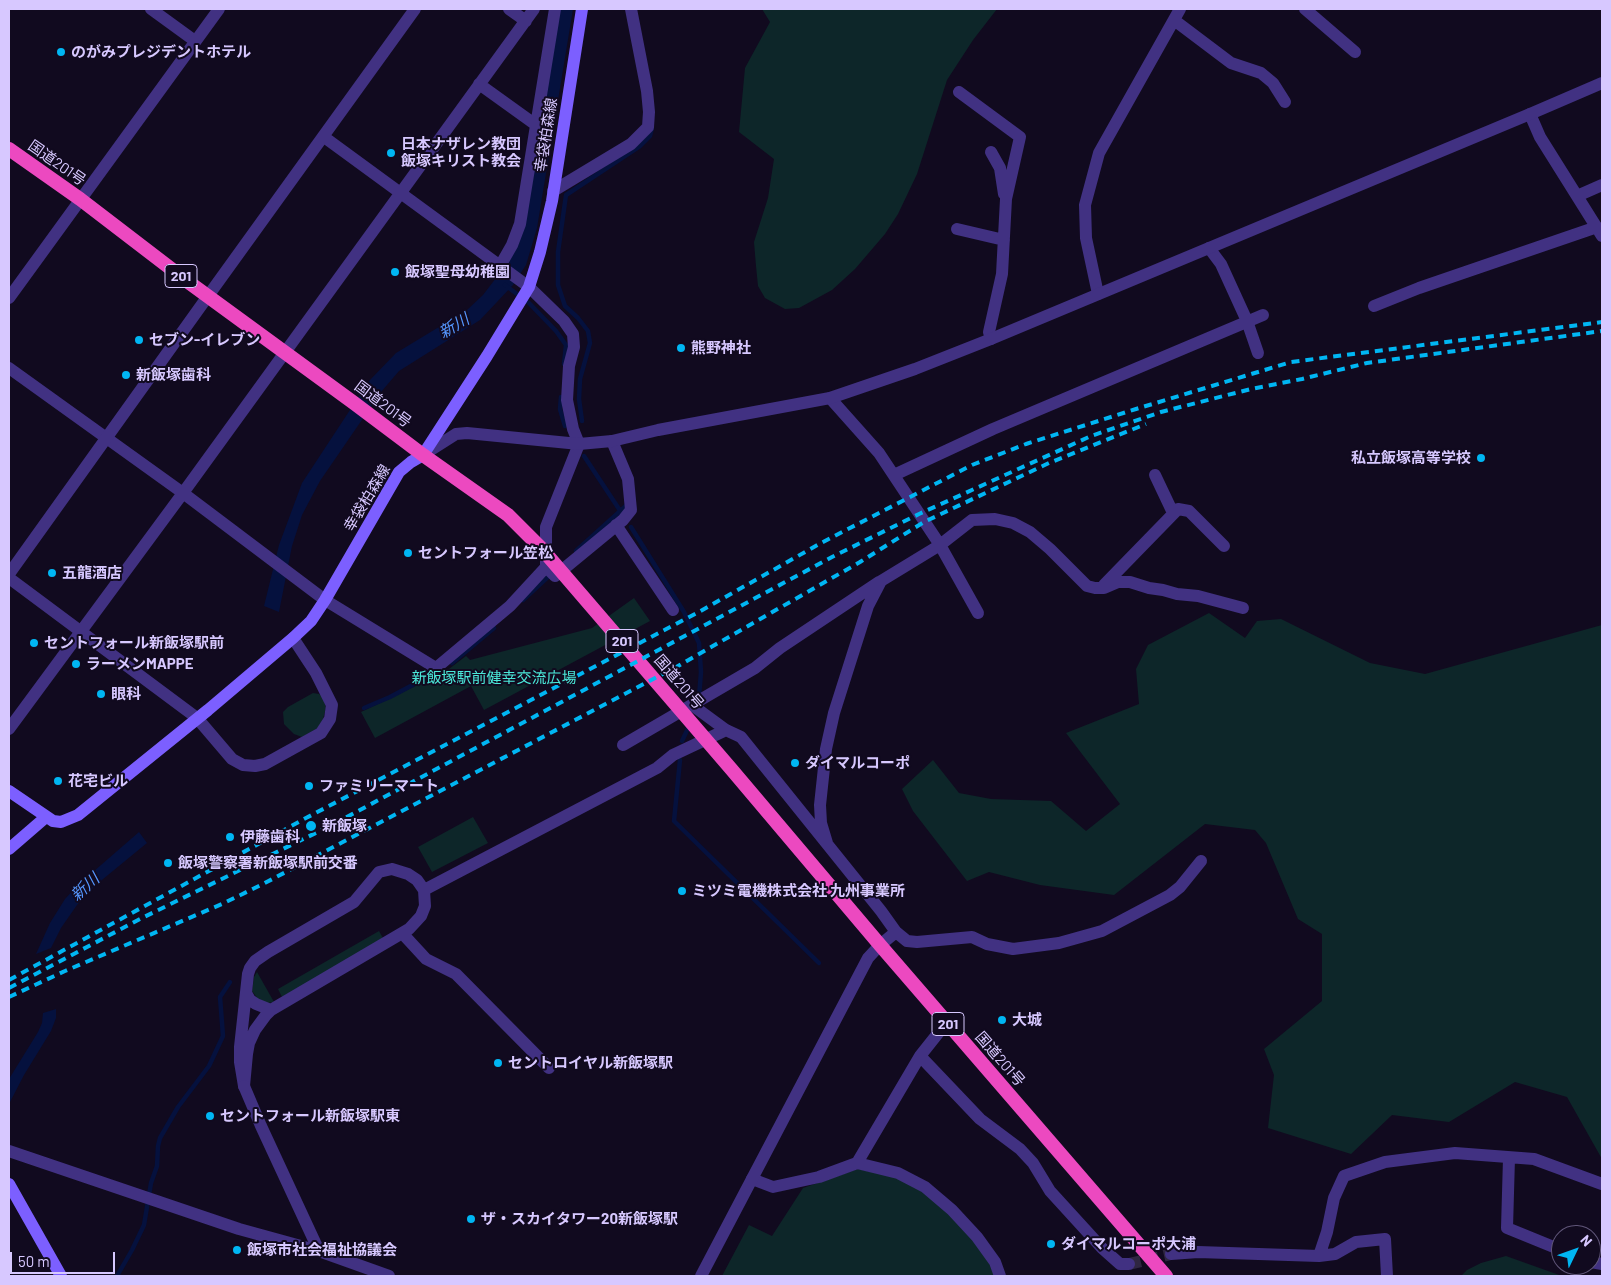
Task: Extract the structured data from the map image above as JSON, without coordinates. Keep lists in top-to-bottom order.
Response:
{
  "streets": {
    "highway": ["国道201号", "201"],
    "main road": ["幸袋柏森線"]
  },
  "crossings": [
    ["幸袋柏森線", "国道201号"]
  ],
  "water": ["新川"],
  "parks": ["新飯塚駅前健幸交流広場"],
  "places": [
    "のがみプレジデントホテル",
    "日本ナザレン教団 飯塚キリスト教会",
    "飯塚聖母幼稚園",
    "セブン-イレブン",
    "熊野神社",
    "新飯塚歯科",
    "私立飯塚高等学校",
    "セントフォール笠松",
    "五龍酒店",
    "セントフォール新飯塚駅前",
    "ラーメンMAPPE",
    "眼科",
    "ダイマルコーポ",
    "花宅ビル",
    "ファミリーマート",
    "新飯塚",
    "伊藤歯科",
    "飯塚警察署新飯塚駅前交番",
    "ミツミ電機株式会社 九州事業所",
    "大城",
    "セントロイヤル新飯塚駅",
    "セントフォール新飯塚駅東",
    "ザ・スカイタワー20新飯塚駅",
    "ダイマルコーポ大浦",
    "飯塚市社会福祉協議会"
  ],
  "scale_bar": "50 m",
  "north": "top right"
}
